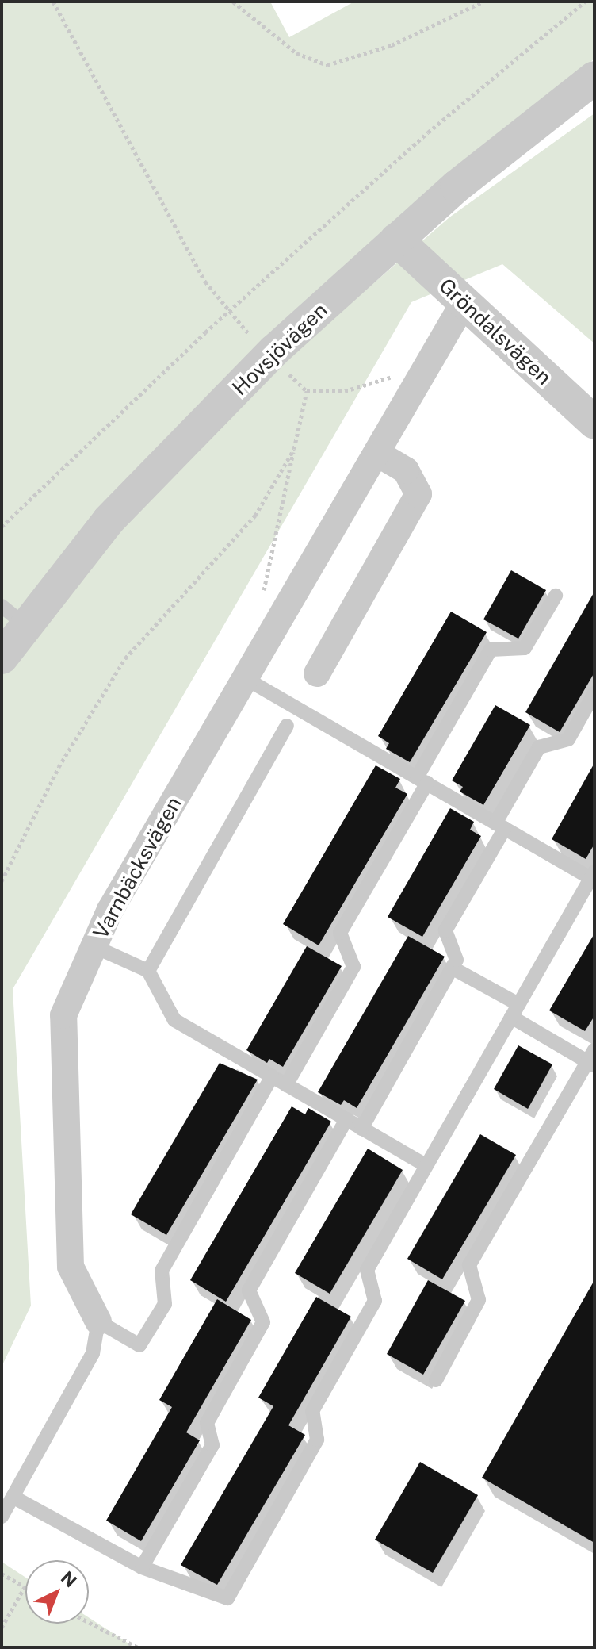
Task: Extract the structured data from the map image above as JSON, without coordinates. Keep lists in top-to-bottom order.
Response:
{
  "streets": {
    "street": ["Gröndalsvägen", "Hovsjövägen", "Varnbäcksvägen"]
  },
  "crossings": [
    ["Gröndalsvägen", "Hovsjövägen"],
    ["Gröndalsvägen", "Varnbäcksvägen"]
  ],
  "north": "top right"
}
